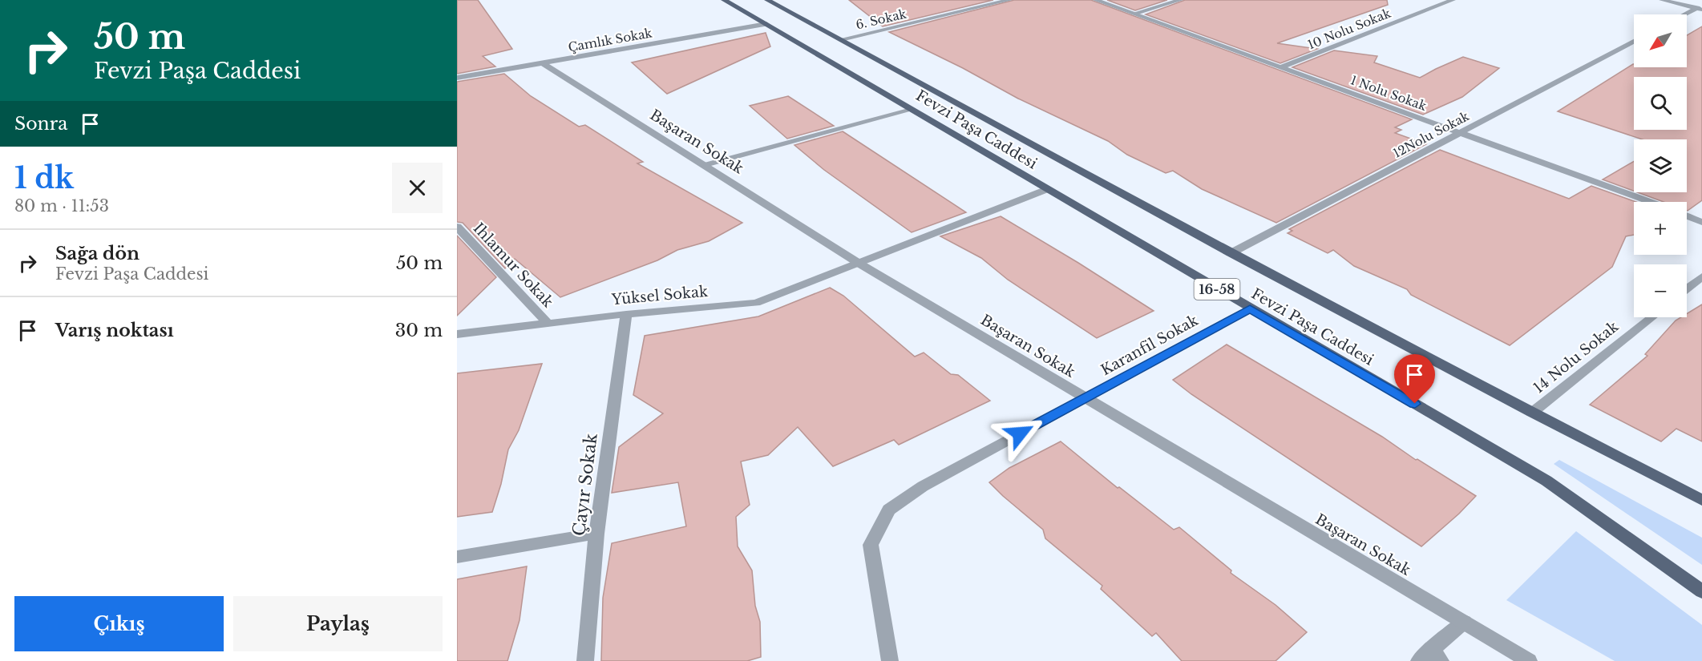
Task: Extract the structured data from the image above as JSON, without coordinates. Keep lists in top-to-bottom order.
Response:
{
  "streets": {
    "main road": ["Fevzi Paşa Caddesi", "16-58"],
    "street": [
      "6. Sokak",
      "10 Nolu Sokak",
      "Çamlık Sokak",
      "1 Nolu Sokak",
      "12Nolu Sokak",
      "Başaran Sokak",
      "Ihlamur Sokak",
      "Yüksel Sokak",
      "Karanfil Sokak",
      "14 Nolu Sokak",
      "Çayır Sokak"
    ]
  },
  "crossings": [
    ["6. Sokak", "Fevzi Paşa Caddesi"],
    ["10 Nolu Sokak", "1 Nolu Sokak"],
    ["Çamlık Sokak", "Fevzi Paşa Caddesi"],
    ["Çamlık Sokak", "Başaran Sokak"],
    ["1 Nolu Sokak", "12Nolu Sokak"],
    ["Fevzi Paşa Caddesi", "12Nolu Sokak"],
    ["Fevzi Paşa Caddesi", "Yüksel Sokak"],
    ["Fevzi Paşa Caddesi", "Karanfil Sokak"],
    ["Fevzi Paşa Caddesi", "14 Nolu Sokak"],
    ["Başaran Sokak", "Yüksel Sokak"],
    ["Başaran Sokak", "Karanfil Sokak"],
    ["Ihlamur Sokak", "Yüksel Sokak"],
    ["Yüksel Sokak", "Çayır Sokak"]
  ],
  "north": "bottom left",
  "page": {
    "turn": ["50 m", "Fevzi Paşa Caddesi"],
    "map_buttons": ["+", "−"],
    "then": "Sonra",
    "heading": ["1 dk", "80 m · 11:53"],
    "list": [
      {
        "name": "Sağa dön",
        "note": "Fevzi Paşa Caddesi",
        "value": "50 m"
      },
      {
        "name": "Varış noktası",
        "value": "30 m"
      }
    ],
    "buttons": ["Çıkış", "Paylaş"]
  }
}
